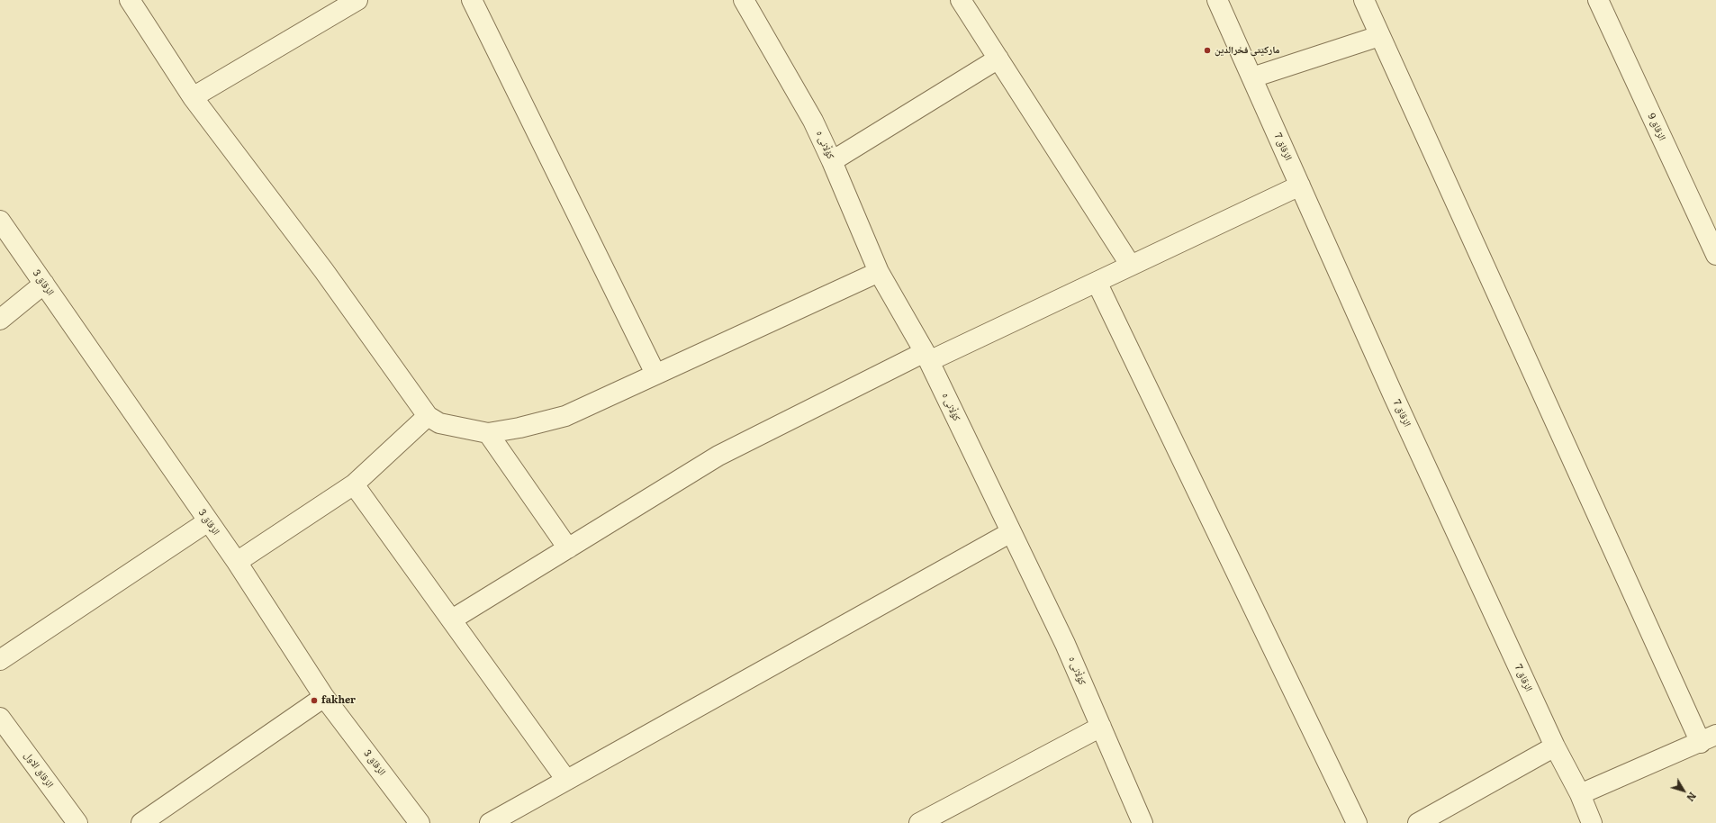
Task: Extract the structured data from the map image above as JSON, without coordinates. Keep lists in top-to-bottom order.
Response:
{
  "streets": {
    "street": [
      "الزقاق 9",
      "کۆڵانی ٥",
      "الزقاق 7",
      "الزقاق 3",
      "الزقاق الاول"
    ]
  },
  "places": ["مارکێتی فخرالدین", "fakher"],
  "north": "bottom right"
}
